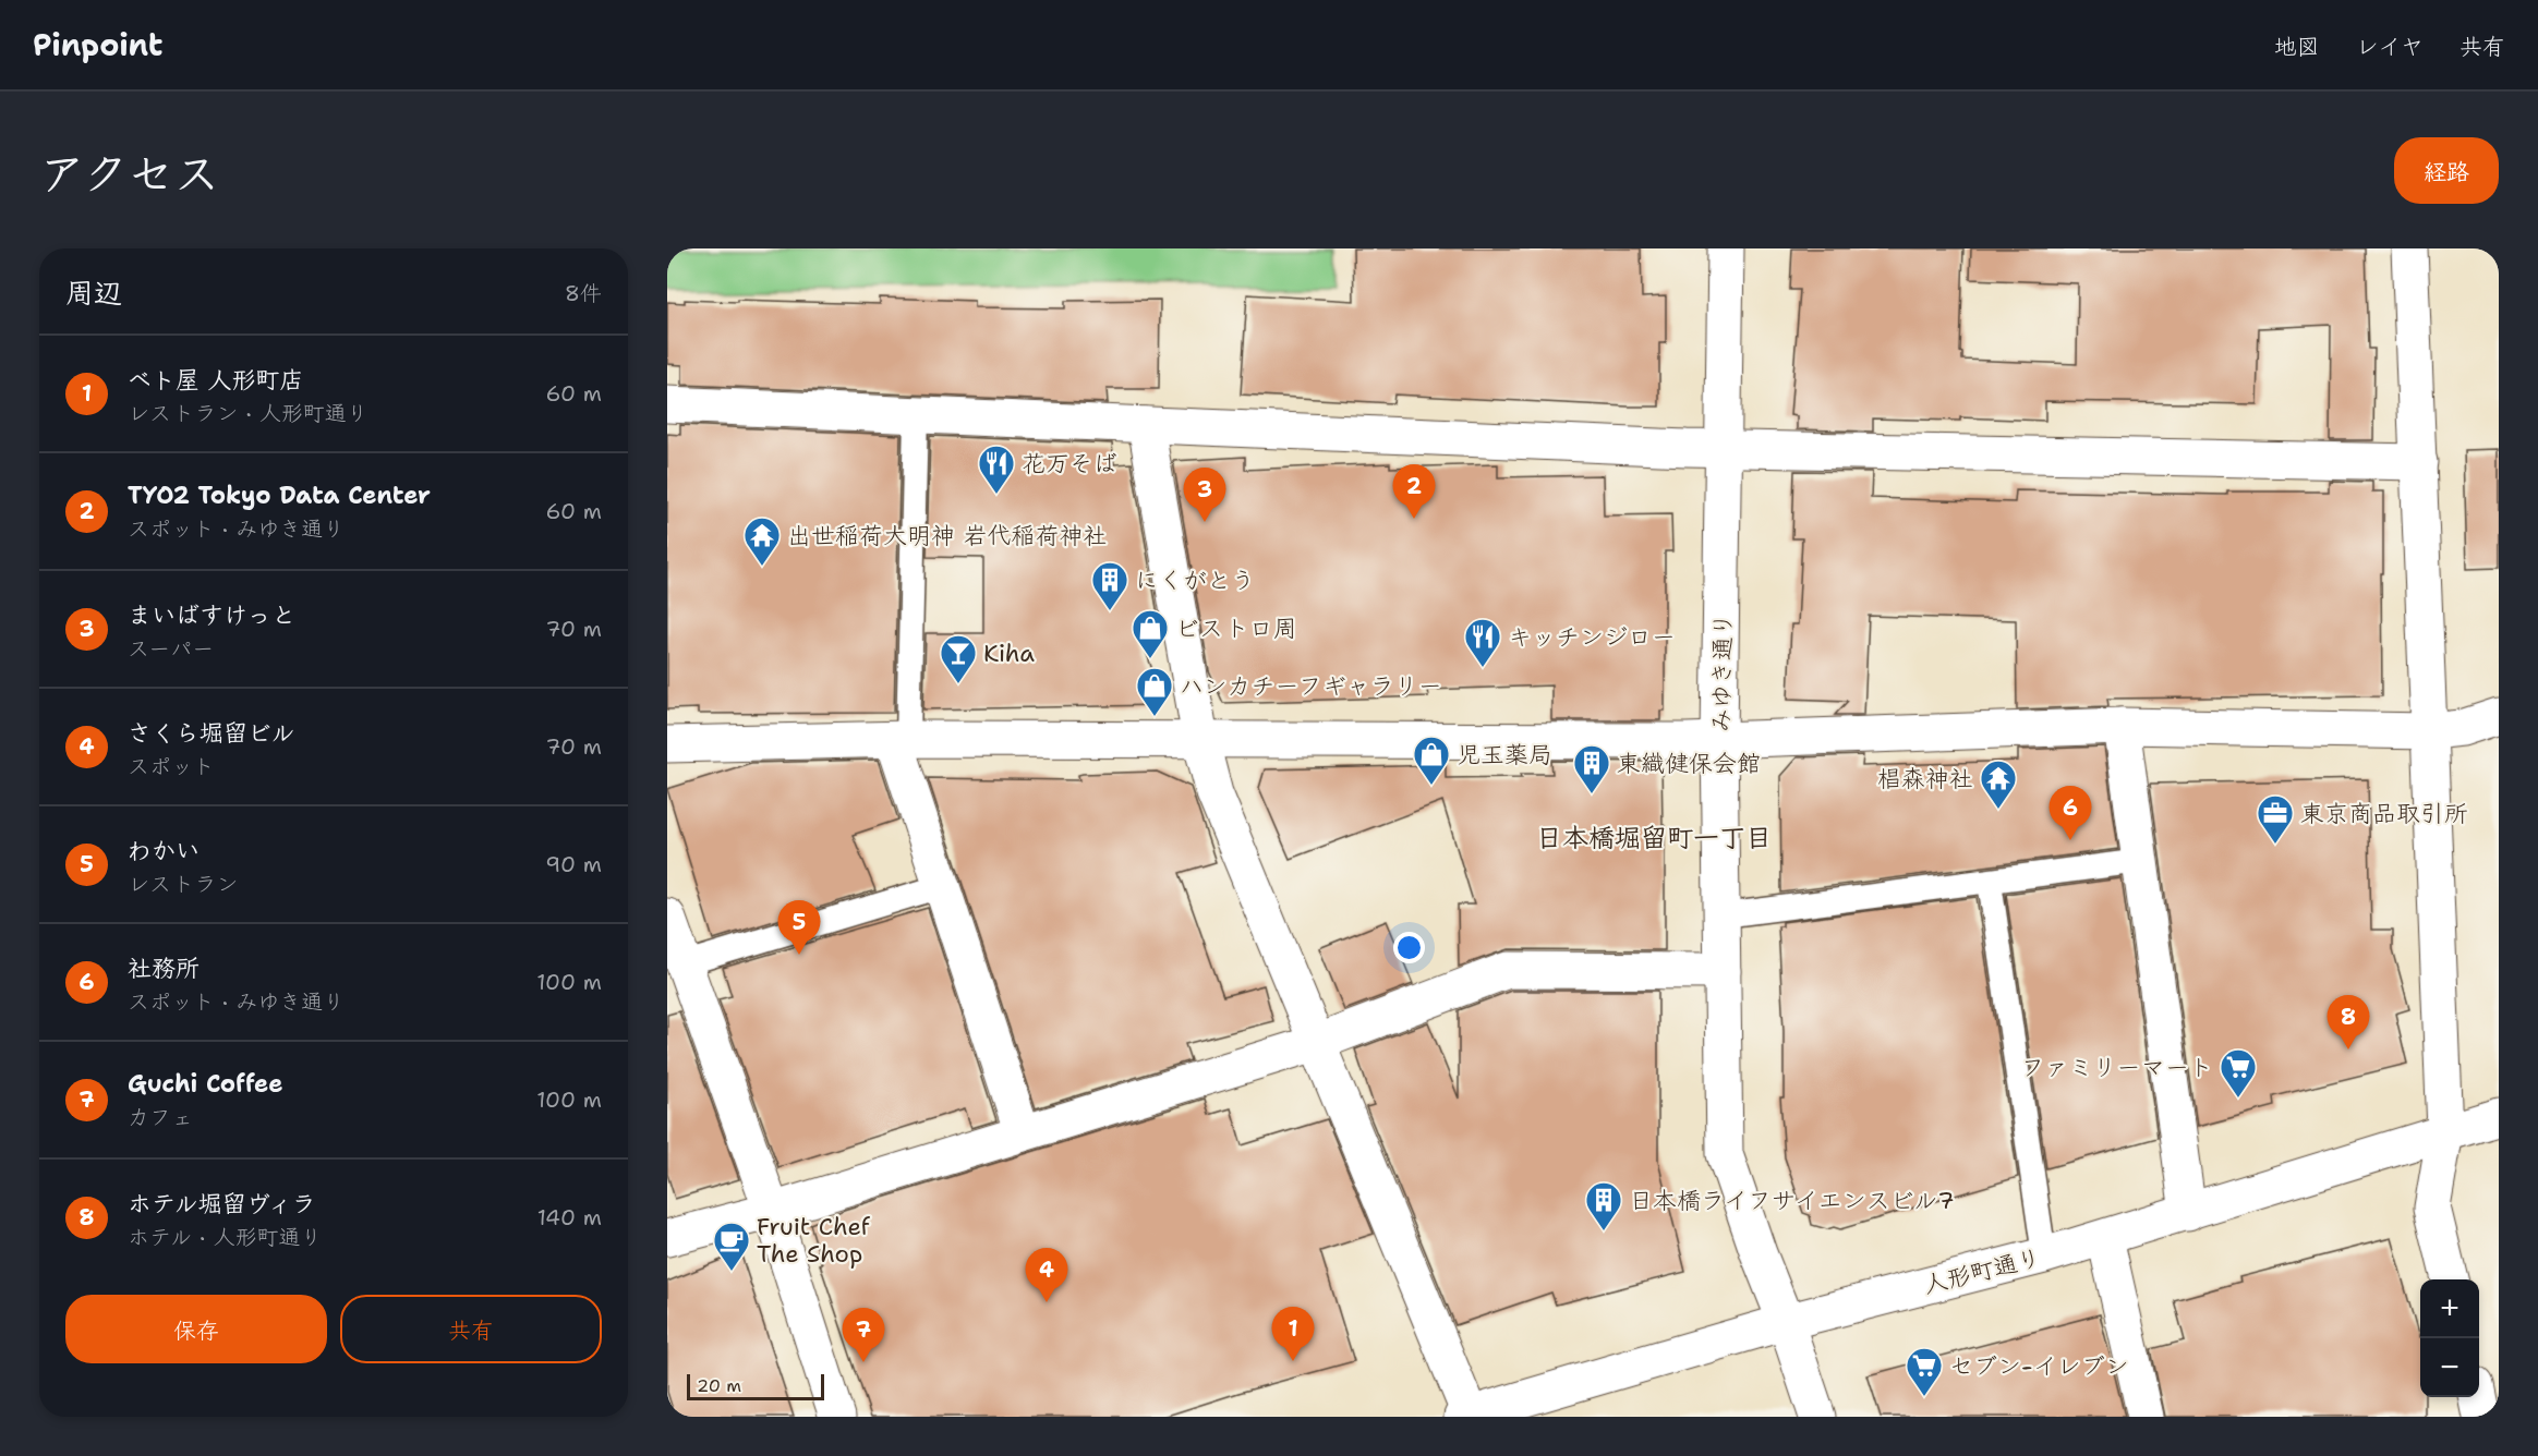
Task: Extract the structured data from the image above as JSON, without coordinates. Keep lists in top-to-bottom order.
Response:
{
  "streets": {
    "street": ["みゆき通り", "人形町通り"]
  },
  "crossings": [
    ["みゆき通り", "人形町通り"]
  ],
  "districts": ["日本橋堀留町一丁目"],
  "places": {
    "restaurant": ["花万そば", "キッチンジロー"],
    "temple": ["出世稲荷大明神 岩代稲荷神社", "椙森神社"],
    "building": ["にくがとう", "東織健保会館", "日本橋ライフサイエンスビル7"],
    "shop": ["ビストロ周", "ハンカチーフギャラリー", "児玉薬局"],
    "bar": ["Kiha"],
    "office": ["東京商品取引所"],
    "supermarket": ["ファミリーマート", "セブン-イレブン"],
    "cafe": ["Fruit Chef The Shop"]
  },
  "scale_bar": "20 m",
  "page": {
    "header": "Pinpoint",
    "nav": ["地図", "レイヤ", "共有"],
    "title": "アクセス",
    "buttons": [
      "経路",
      ["保存", "共有"]
    ],
    "heading": ["周辺", "8件"],
    "list": [
      {
        "mark": "1",
        "name": "ベト屋 人形町店",
        "note": "レストラン · 人形町通り",
        "value": "60 m"
      },
      {
        "mark": "2",
        "name": "TYO2 Tokyo Data Center",
        "note": "スポット · みゆき通り",
        "value": "60 m"
      },
      {
        "mark": "3",
        "name": "まいばすけっと",
        "note": "スーパー",
        "value": "70 m"
      },
      {
        "mark": "4",
        "name": "さくら堀留ビル",
        "note": "スポット",
        "value": "70 m"
      },
      {
        "mark": "5",
        "name": "わかい",
        "note": "レストラン",
        "value": "90 m"
      },
      {
        "mark": "6",
        "name": "社務所",
        "note": "スポット · みゆき通り",
        "value": "100 m"
      },
      {
        "mark": "7",
        "name": "Guchi Coffee",
        "note": "カフェ",
        "value": "100 m"
      },
      {
        "mark": "8",
        "name": "ホテル堀留ヴィラ",
        "note": "ホテル · 人形町通り",
        "value": "140 m"
      }
    ],
    "pins": [
      "2",
      "3",
      "6",
      "5",
      "8",
      "4",
      "1",
      "7"
    ],
    "map_buttons": ["+", "−"],
    "scale": "20 m"
  }
}
